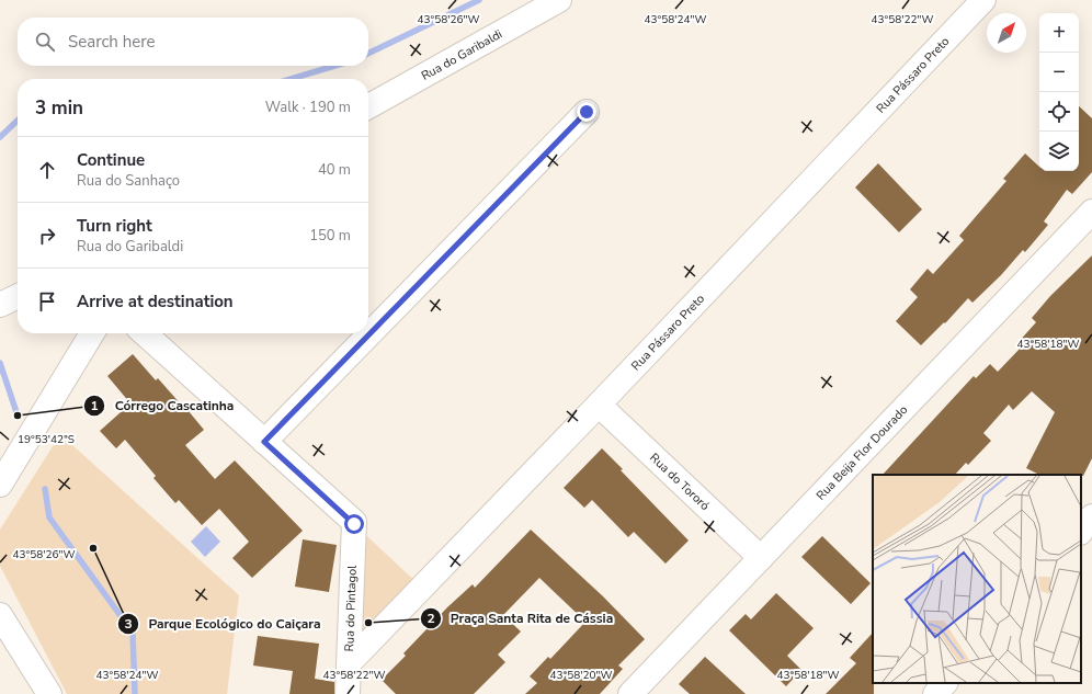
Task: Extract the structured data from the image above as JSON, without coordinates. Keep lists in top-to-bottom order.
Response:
{
  "streets": {
    "street": [
      "Rua do Garibaldi",
      "Rua Pássaro Preto",
      "Rua Beija Flor Dourado",
      "Rua do Tororó",
      "Rua do Pintagol"
    ]
  },
  "crossings": [
    ["Rua Pássaro Preto", "Rua do Tororó"],
    ["Rua Pássaro Preto", "Rua do Pintagol"],
    ["Rua Beija Flor Dourado", "Rua do Tororó"]
  ],
  "places": ["Córrego Cascatinha", "Parque Ecológico do Caiçara", "Praça Santa Rita de Cássia"],
  "north": "top right",
  "page": {
    "map_buttons": ["+", "−"],
    "search": "Search here",
    "heading": ["3 min", "Walk · 190 m"],
    "list": [
      ["Continue", "Rua do Sanhaço", "40 m"],
      ["Turn right", "Rua do Garibaldi", "150 m"],
      "Arrive at destination"
    ]
  },
  "coordinates": [
    "43°58'26\"W",
    "43°58'24\"W",
    "43°58'22\"W",
    "43°58'18\"W",
    "19°53'42\"S",
    "43°58'20\"W"
  ]
}
